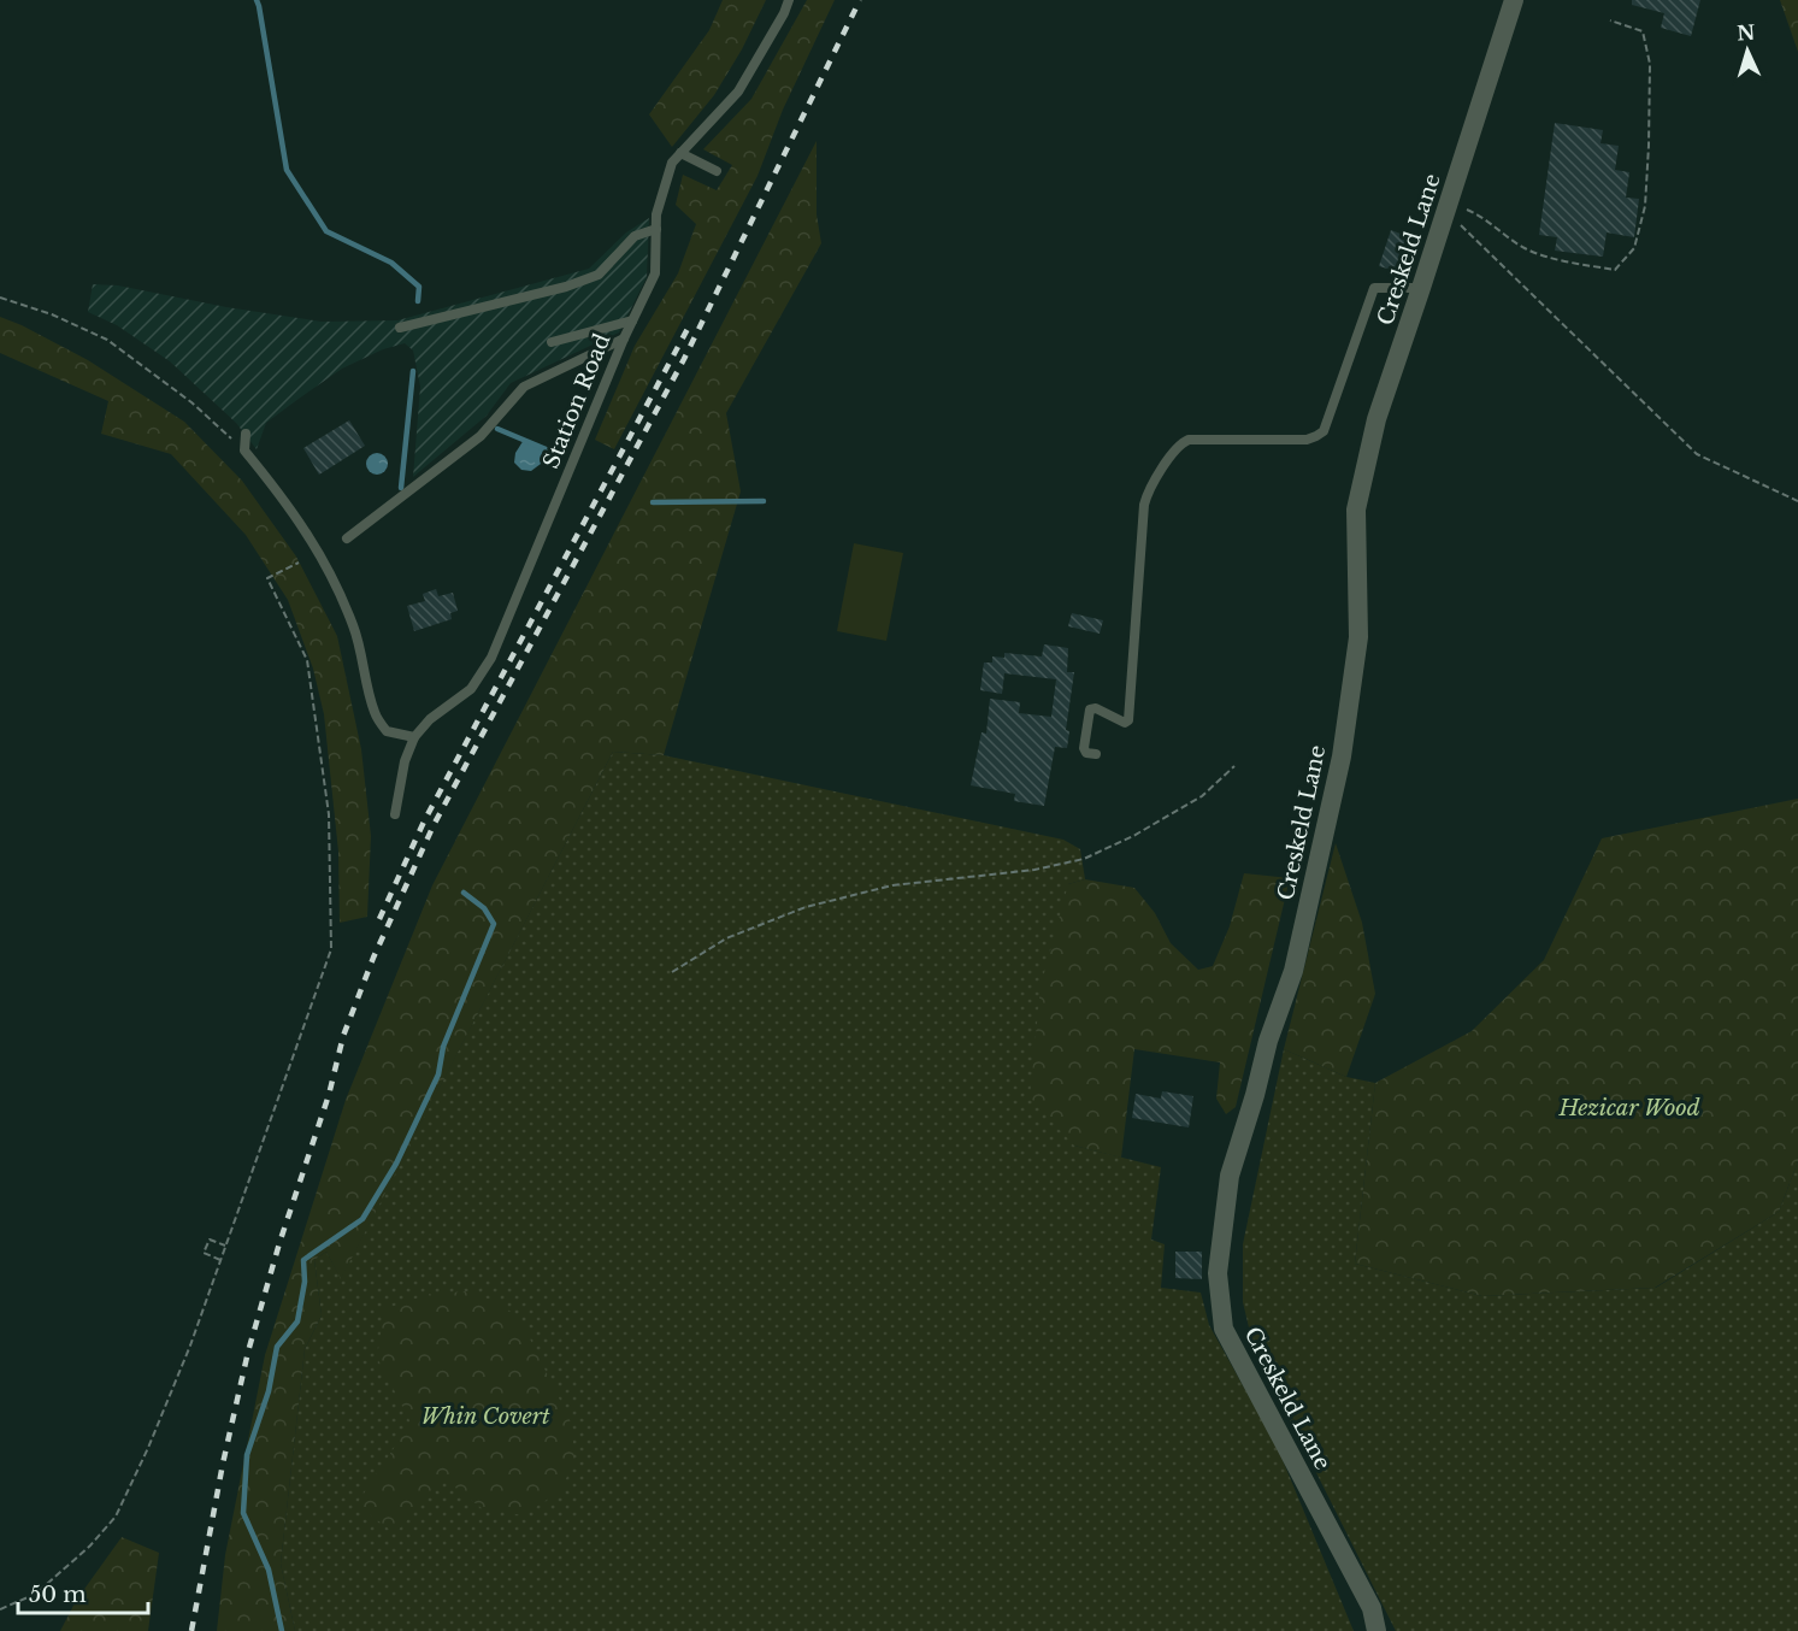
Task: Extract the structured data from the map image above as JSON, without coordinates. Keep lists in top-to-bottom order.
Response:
{
  "streets": {
    "street": ["Creskeld Lane"],
    "lane": ["Station Road"]
  },
  "parks": ["Hezicar Wood", "Whin Covert"],
  "scale_bar": "50 m",
  "north": "top"
}
